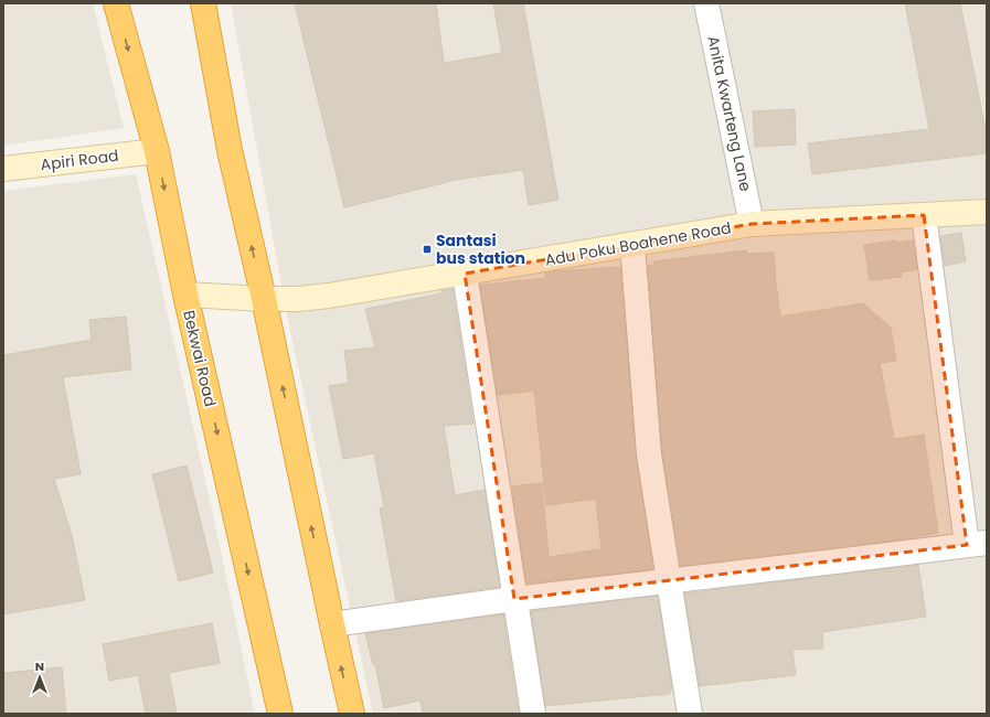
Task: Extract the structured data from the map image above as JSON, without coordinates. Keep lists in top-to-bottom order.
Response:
{
  "streets": {
    "highway": ["Bekwai Road"],
    "street": ["Anita Kwarteng Lane", "Apiri Road", "Adu Poku Boahene Road"]
  },
  "crossings": [
    ["Anita Kwarteng Lane", "Adu Poku Boahene Road"],
    ["Apiri Road", "Bekwai Road"],
    ["Adu Poku Boahene Road", "Bekwai Road"]
  ],
  "places": {
    "transit": ["Santasi bus station"]
  },
  "north": "top"
}
